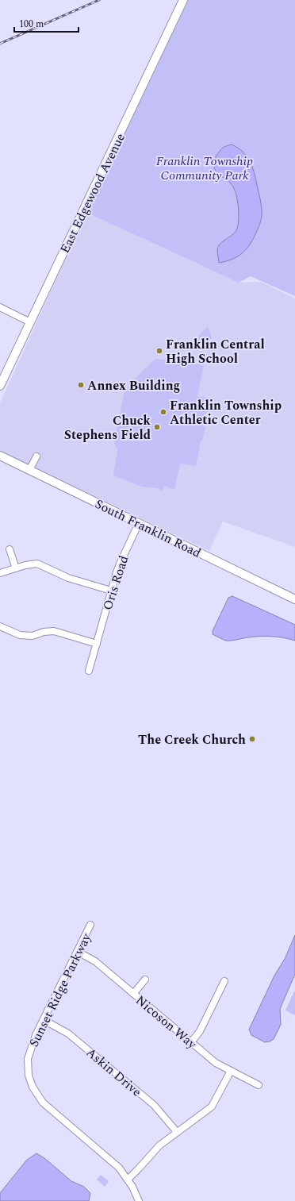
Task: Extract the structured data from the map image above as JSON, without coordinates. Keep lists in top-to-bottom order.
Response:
{
  "streets": {
    "main road": ["East Edgewood Avenue", "South Franklin Road"],
    "street": [
      "Oris Road",
      "Sunset Ridge Parkway",
      "Nicoson Way",
      "Askin Drive"
    ]
  },
  "crossings": [
    ["South Franklin Road", "Oris Road"],
    ["Sunset Ridge Parkway", "Nicoson Way"],
    ["Sunset Ridge Parkway", "Askin Drive"]
  ],
  "parks": ["Franklin Township Community Park"],
  "places": [
    "Franklin Central High School",
    "Annex Building",
    "Franklin Township Athletic Center",
    "Chuck Stephens Field",
    "The Creek Church"
  ],
  "scale_bar": "100 m"
}
